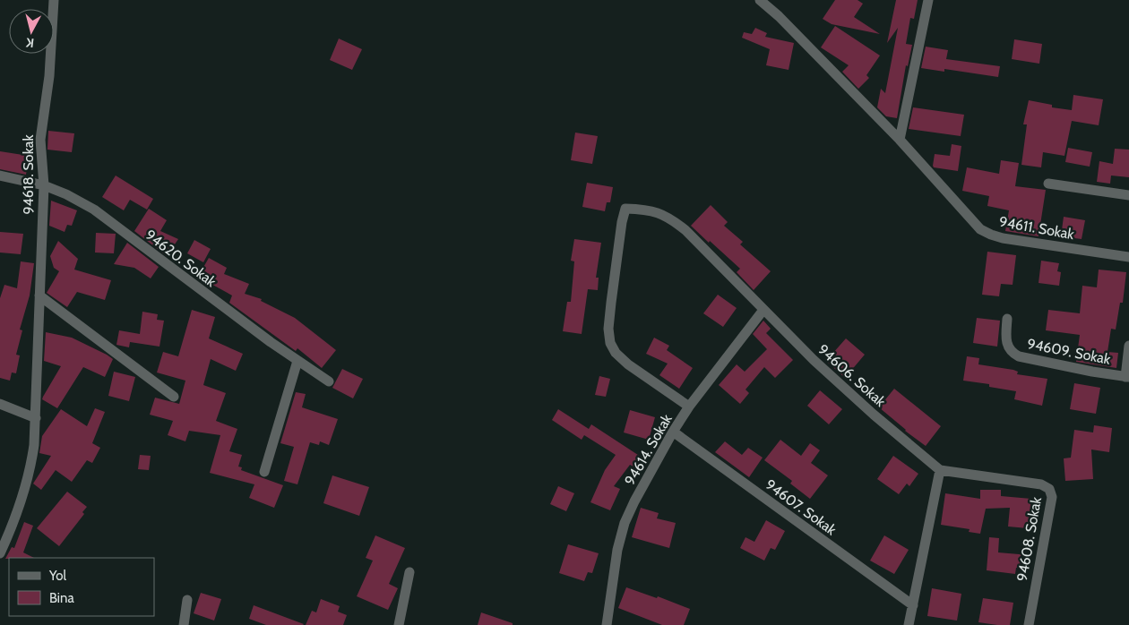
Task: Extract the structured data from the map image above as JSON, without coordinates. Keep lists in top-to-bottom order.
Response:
{
  "streets": {
    "street": [
      "94618. Sokak",
      "94611. Sokak",
      "94620. Sokak",
      "94609. Sokak",
      "94606. Sokak",
      "94614. Sokak",
      "94607. Sokak",
      "94608. Sokak"
    ]
  },
  "crossings": [
    ["94618. Sokak", "94620. Sokak"],
    ["94606. Sokak", "94614. Sokak"],
    ["94606. Sokak", "94608. Sokak"],
    ["94614. Sokak", "94607. Sokak"]
  ],
  "legend": ["Yol", "Bina"],
  "north": "bottom"
}
